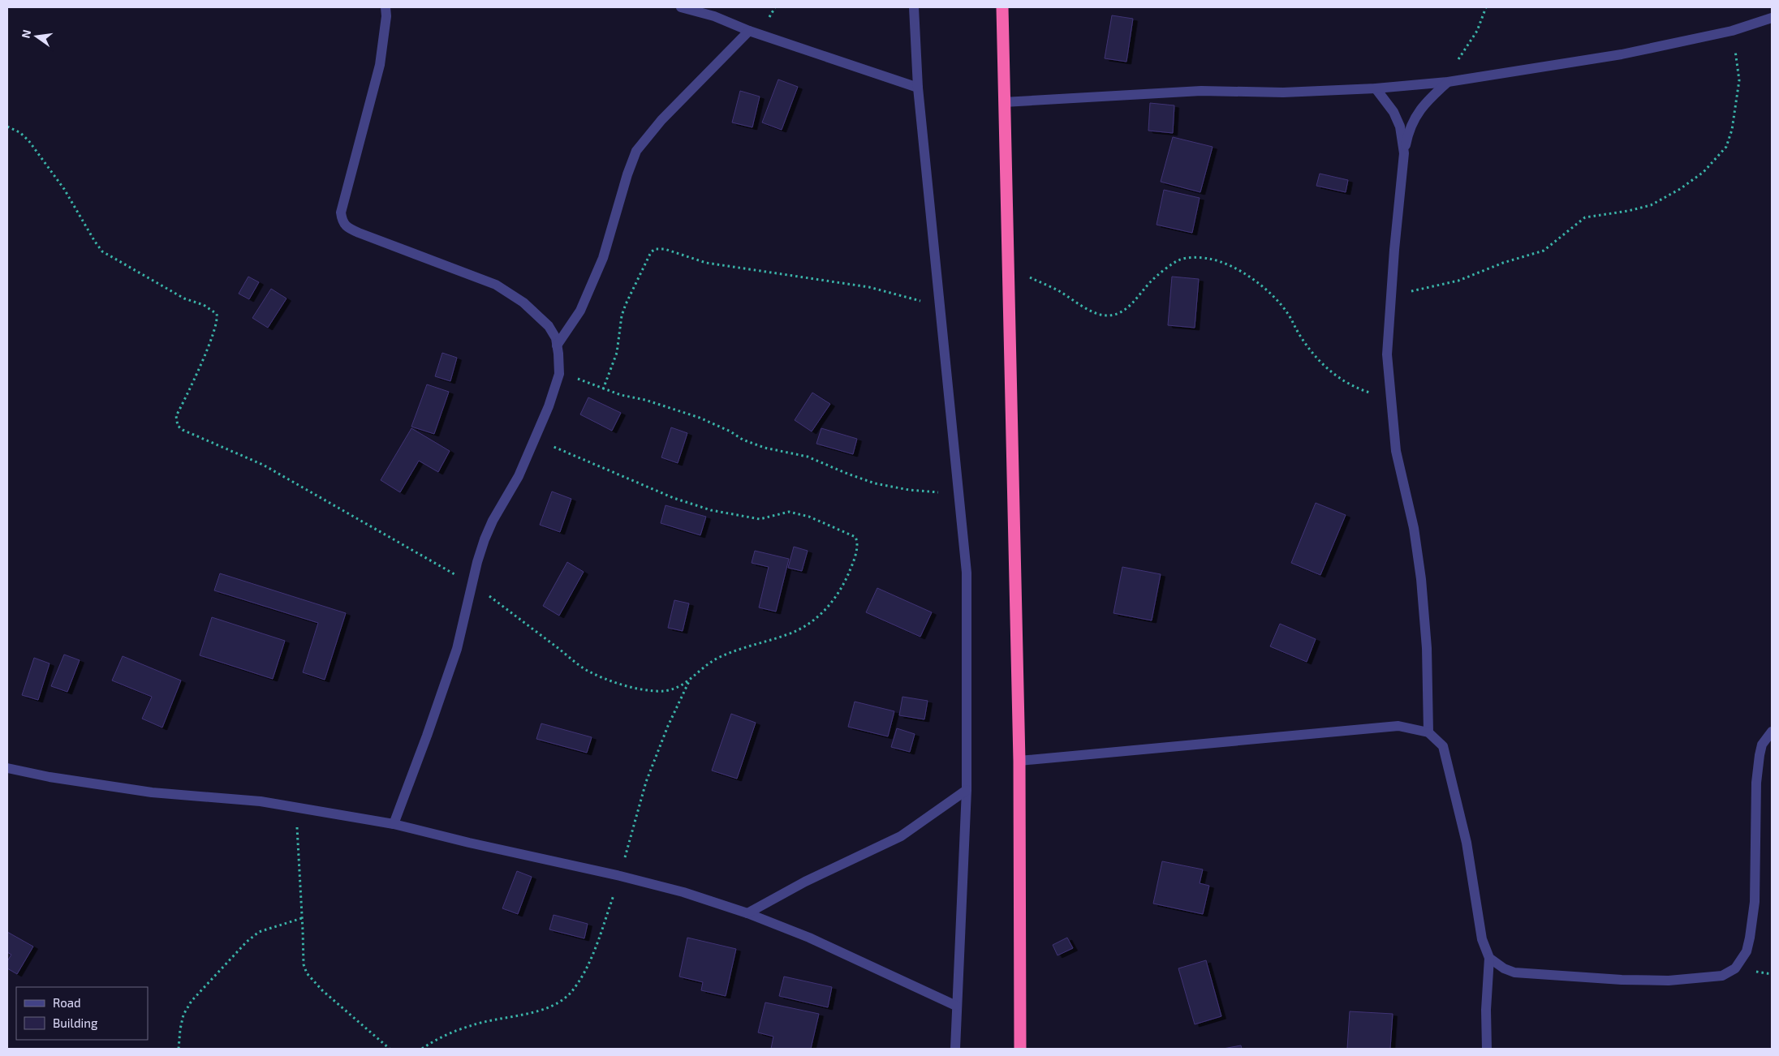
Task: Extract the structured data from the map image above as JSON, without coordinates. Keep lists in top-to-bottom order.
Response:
{
  "legend": ["Road", "Building"],
  "north": "left"
}
